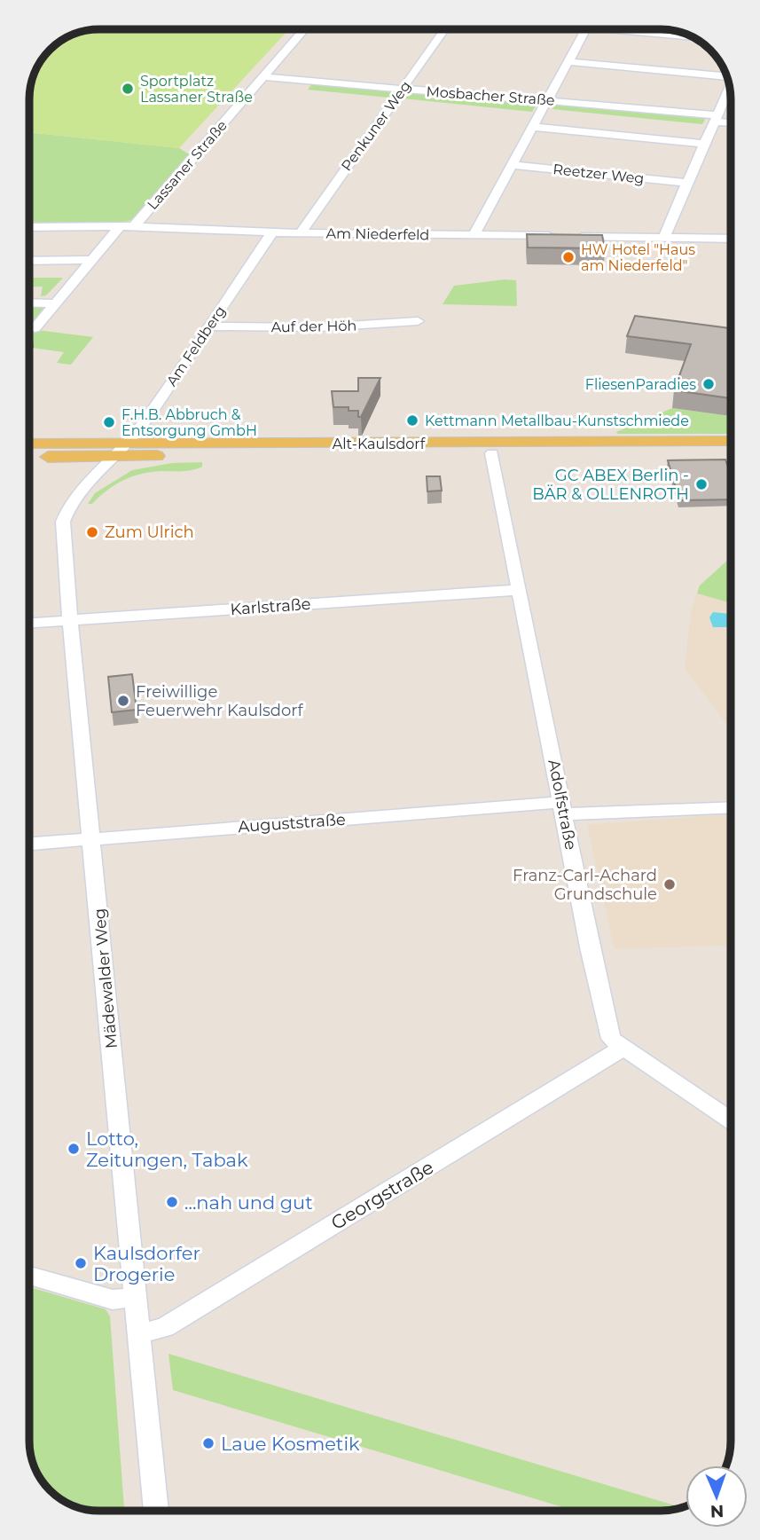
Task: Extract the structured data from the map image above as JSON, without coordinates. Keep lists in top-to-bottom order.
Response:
{
  "streets": {
    "main road": ["Alt-Kaulsdorf"],
    "street": [
      "Mosbacher Straße",
      "Penkuner Weg",
      "Lassaner Straße",
      "Reetzer Weg",
      "Am Niederfeld",
      "Auf der Höh",
      "Am Feldberg",
      "Karlstraße",
      "Adolfstraße",
      "Auguststraße",
      "Mädewalder Weg",
      "Georgstraße"
    ]
  },
  "crossings": [
    ["Mosbacher Straße", "Penkuner Weg"],
    ["Mosbacher Straße", "Lassaner Straße"],
    ["Penkuner Weg", "Am Niederfeld"],
    ["Lassaner Straße", "Am Niederfeld"],
    ["Am Niederfeld", "Am Feldberg"],
    ["Auf der Höh", "Am Feldberg"],
    ["Am Feldberg", "Alt-Kaulsdorf"],
    ["Am Feldberg", "Mädewalder Weg"],
    ["Alt-Kaulsdorf", "Adolfstraße"],
    ["Alt-Kaulsdorf", "Mädewalder Weg"],
    ["Karlstraße", "Adolfstraße"],
    ["Karlstraße", "Mädewalder Weg"],
    ["Adolfstraße", "Auguststraße"],
    ["Adolfstraße", "Georgstraße"],
    ["Auguststraße", "Mädewalder Weg"],
    ["Mädewalder Weg", "Georgstraße"]
  ],
  "places": [
    "Sportplatz Lassaner Straße",
    "HW Hotel \"Haus am Niederfeld\"",
    "FliesenParadies",
    "Kettmann Metallbau-Kunstschmiede",
    "F.H.B. Abbruch & Entsorgung GmbH",
    "GC ABEX Berlin - BÄR & OLLENROTH",
    "Zum Ulrich",
    "Freiwillige Feuerwehr Kaulsdorf",
    "Franz-Carl-Achard Grundschule",
    "Lotto, Zeitungen, Tabak",
    "...nah und gut",
    "Kaulsdorfer Drogerie",
    "Laue Kosmetik"
  ],
  "north": "bottom"
}
